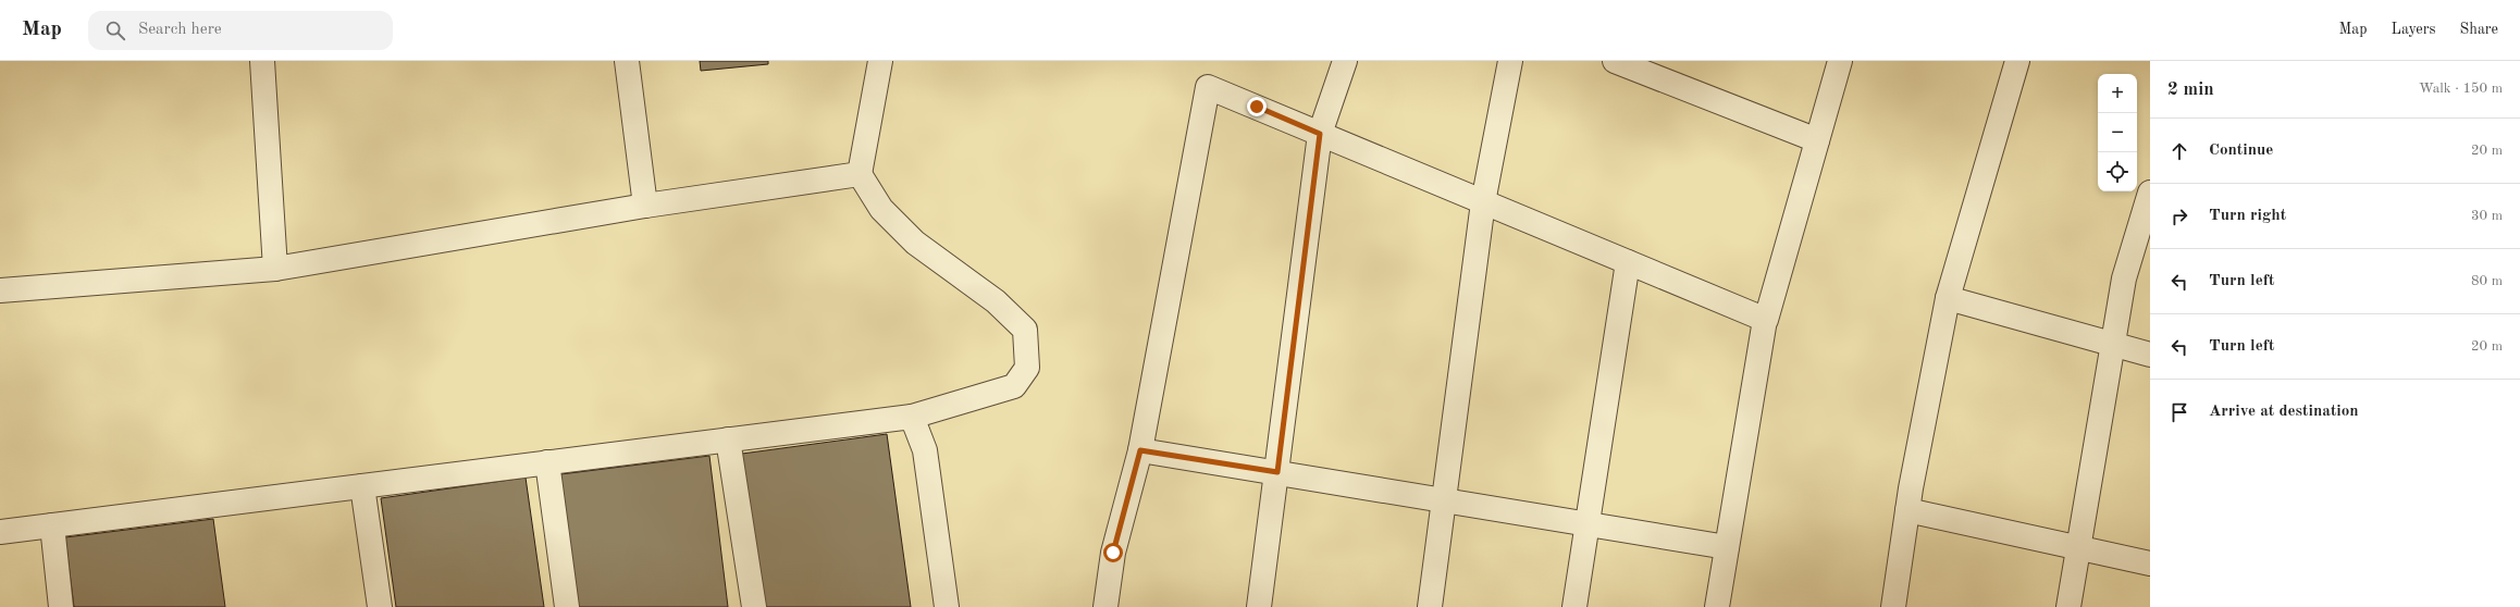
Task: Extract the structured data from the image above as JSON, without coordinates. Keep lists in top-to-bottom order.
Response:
{
  "page": {
    "header": "Map",
    "search": "Search here",
    "nav": ["Map", "Layers", "Share"],
    "heading": ["2 min", "Walk · 150 m"],
    "map_buttons": ["+", "−"],
    "list": [
      ["Continue", "20 m"],
      ["Turn right", "30 m"],
      ["Turn left", "80 m"],
      ["Turn left", "20 m"],
      "Arrive at destination"
    ]
  }
}
